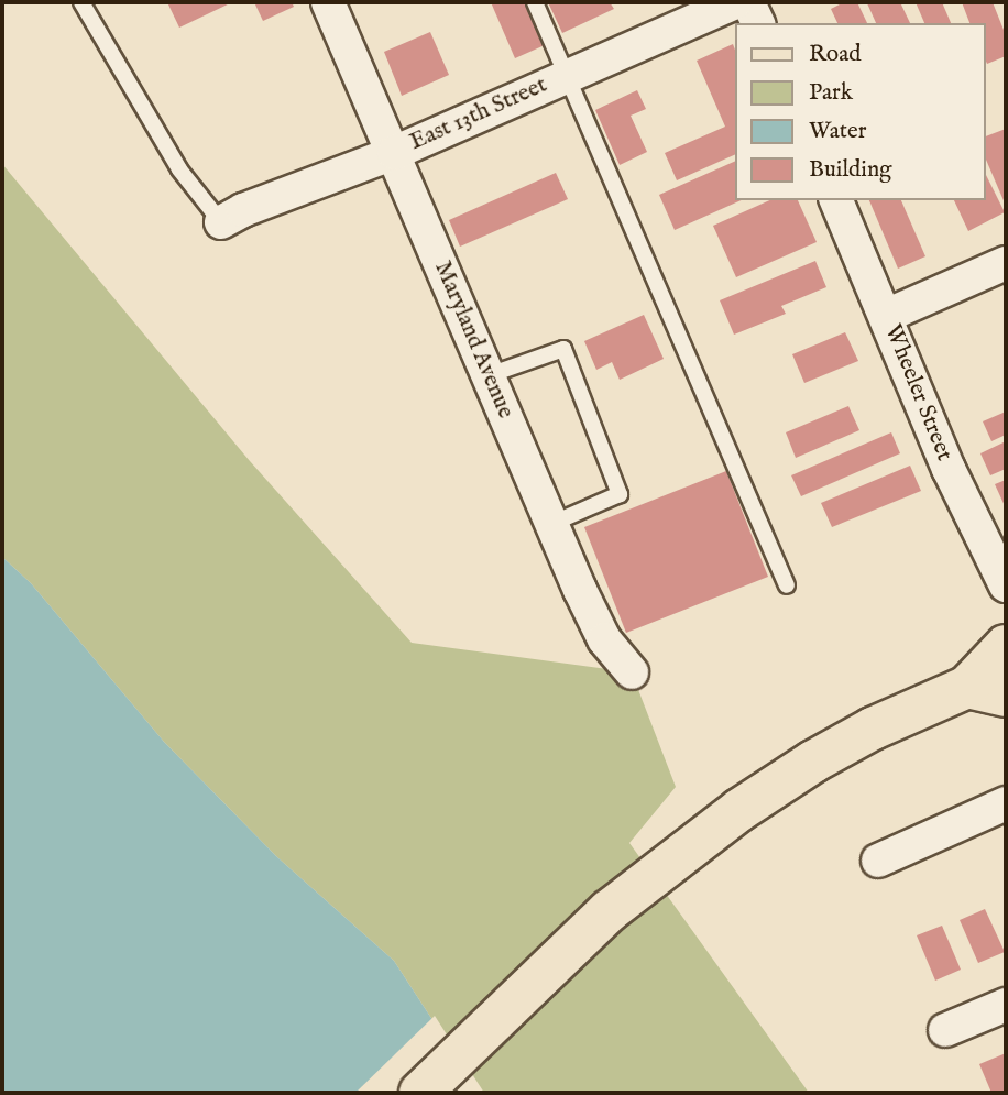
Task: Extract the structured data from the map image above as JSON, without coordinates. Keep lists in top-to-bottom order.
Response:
{
  "streets": {
    "street": ["East 13th Street", "Maryland Avenue", "Wheeler Street"]
  },
  "crossings": [
    ["East 13th Street", "Maryland Avenue"]
  ],
  "legend": [
    "Road",
    "Park",
    "Water",
    "Building"
  ]
}
